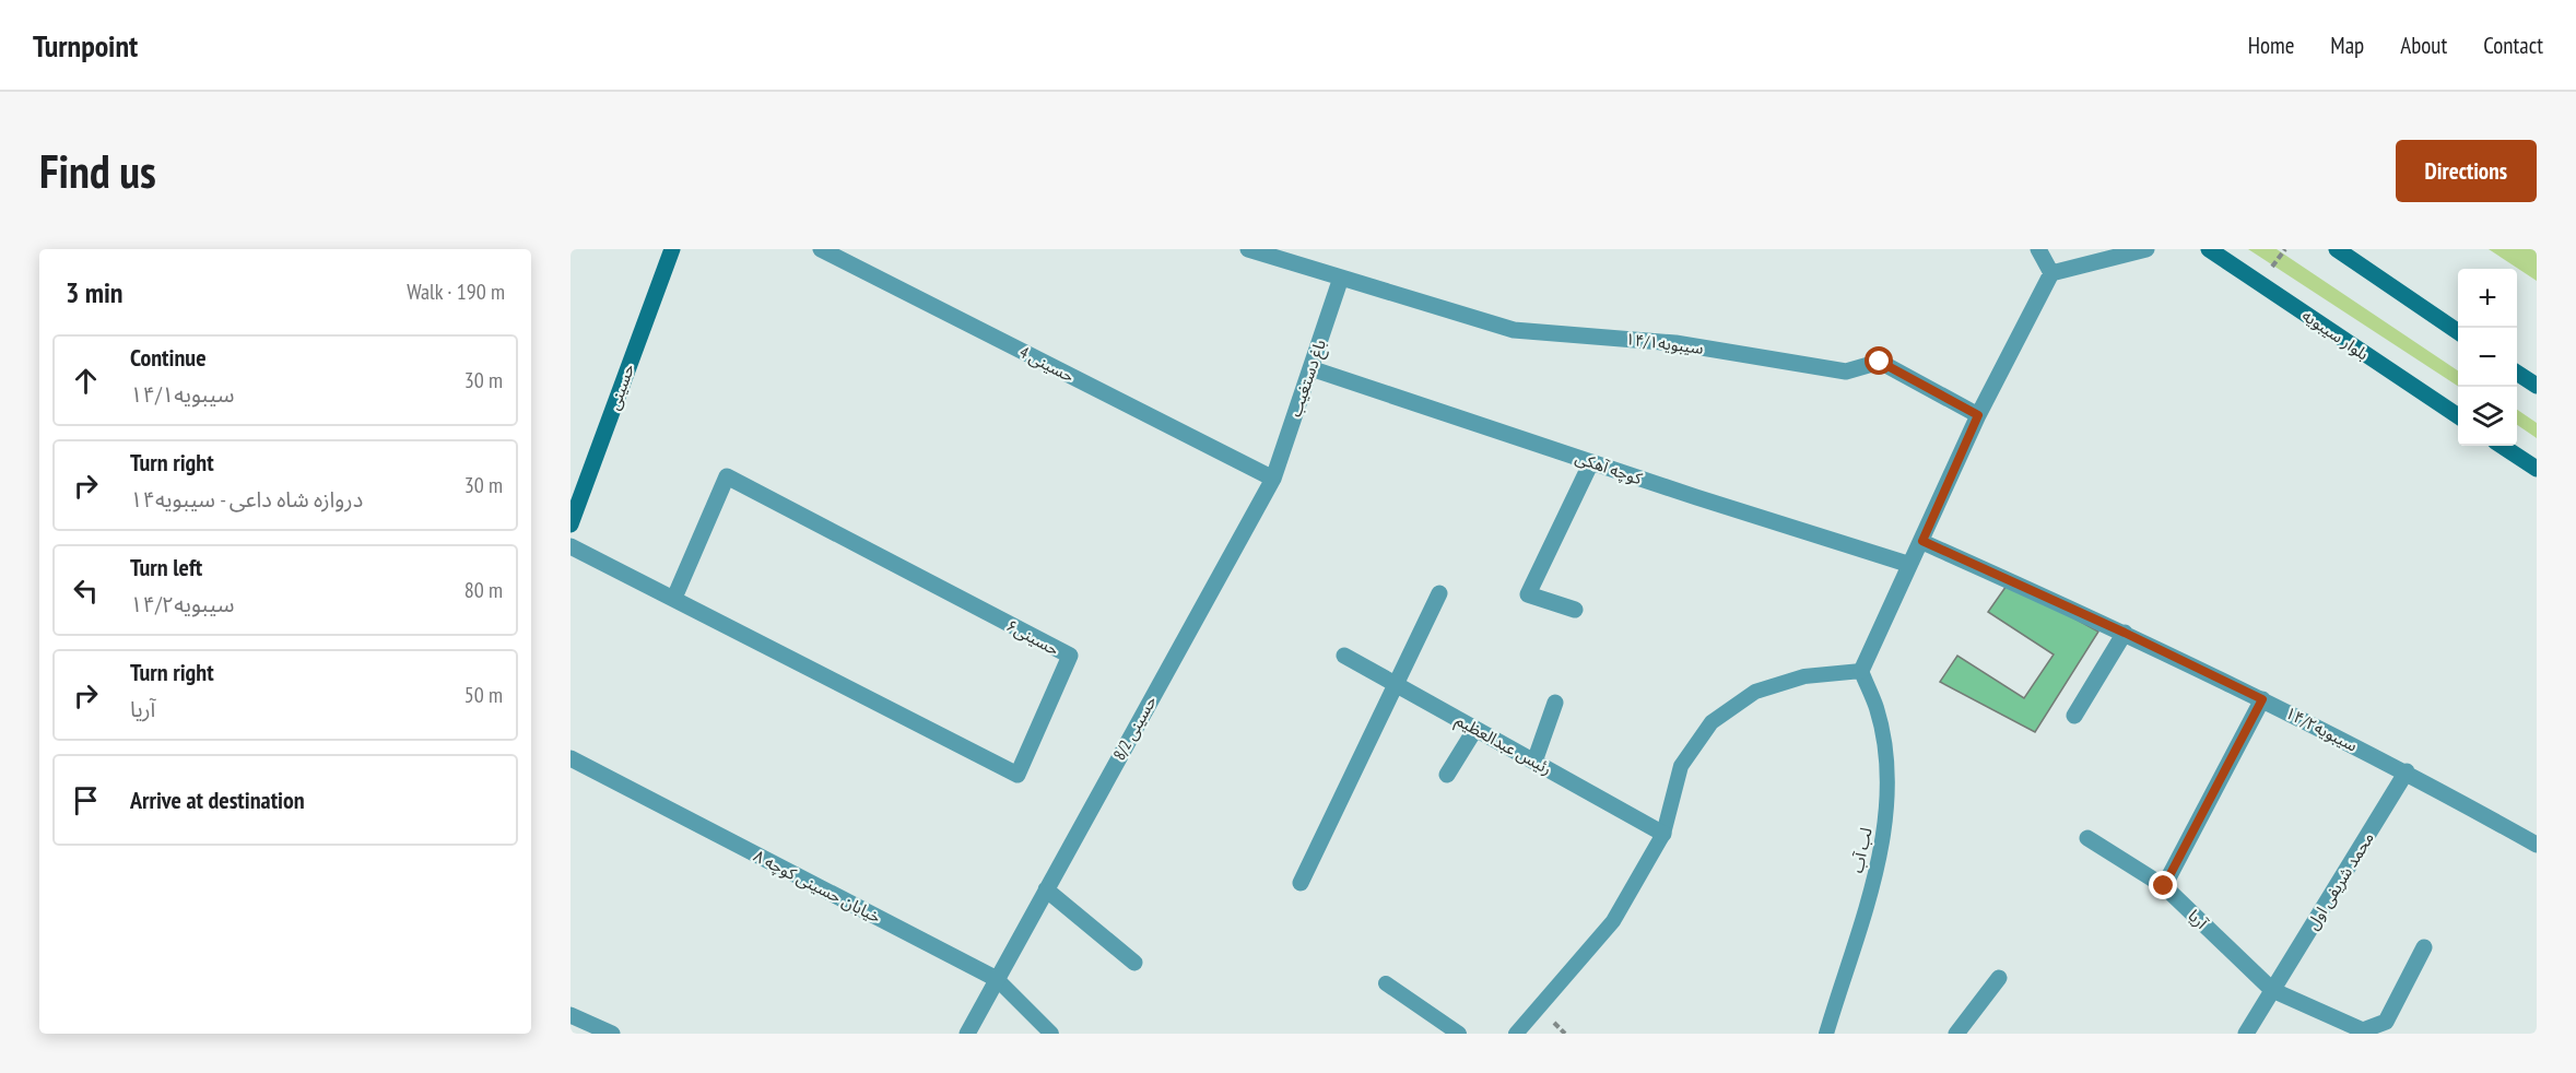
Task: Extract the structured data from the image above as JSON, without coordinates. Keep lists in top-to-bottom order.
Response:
{
  "streets": {
    "main road": ["بلوار سیبویه", "حسینی"],
    "street": [
      "سیبویه۱۴/۱",
      "حسینی 4",
      "باغ دستغیب",
      "کوچه آهکی",
      "حسینی۶",
      "8/2 حسینی",
      "سیبویه۱۴/۲",
      "رئیس عبدالعظیم",
      "محمد شریفی اول",
      "خیابان حسینی کوچه ۸",
      "آریا"
    ],
    "lane": ["لب آب"]
  },
  "crossings": [
    ["سیبویه۱۴/۱", "باغ دستغیب"],
    ["حسینی 4", "باغ دستغیب"],
    ["حسینی 4", "8/2 حسینی"],
    ["باغ دستغیب", "کوچه آهکی"],
    ["باغ دستغیب", "8/2 حسینی"],
    ["8/2 حسینی", "خیابان حسینی کوچه ۸"],
    ["سیبویه۱۴/۲", "محمد شریفی اول"],
    ["محمد شریفی اول", "آریا"]
  ],
  "page": {
    "header": "Turnpoint",
    "nav": [
      "Home",
      "Map",
      "About",
      "Contact"
    ],
    "buttons": "Directions",
    "title": "Find us",
    "heading": ["3 min", "Walk · 190 m"],
    "map_buttons": ["+", "−"],
    "list": [
      ["Continue", "سیبویه۱۴/۱", "30 m"],
      ["Turn right", "دروازه شاه داعی - سیبویه۱۴", "30 m"],
      ["Turn left", "سیبویه۱۴/۲", "80 m"],
      ["Turn right", "آریا", "50 m"],
      "Arrive at destination"
    ]
  }
}
